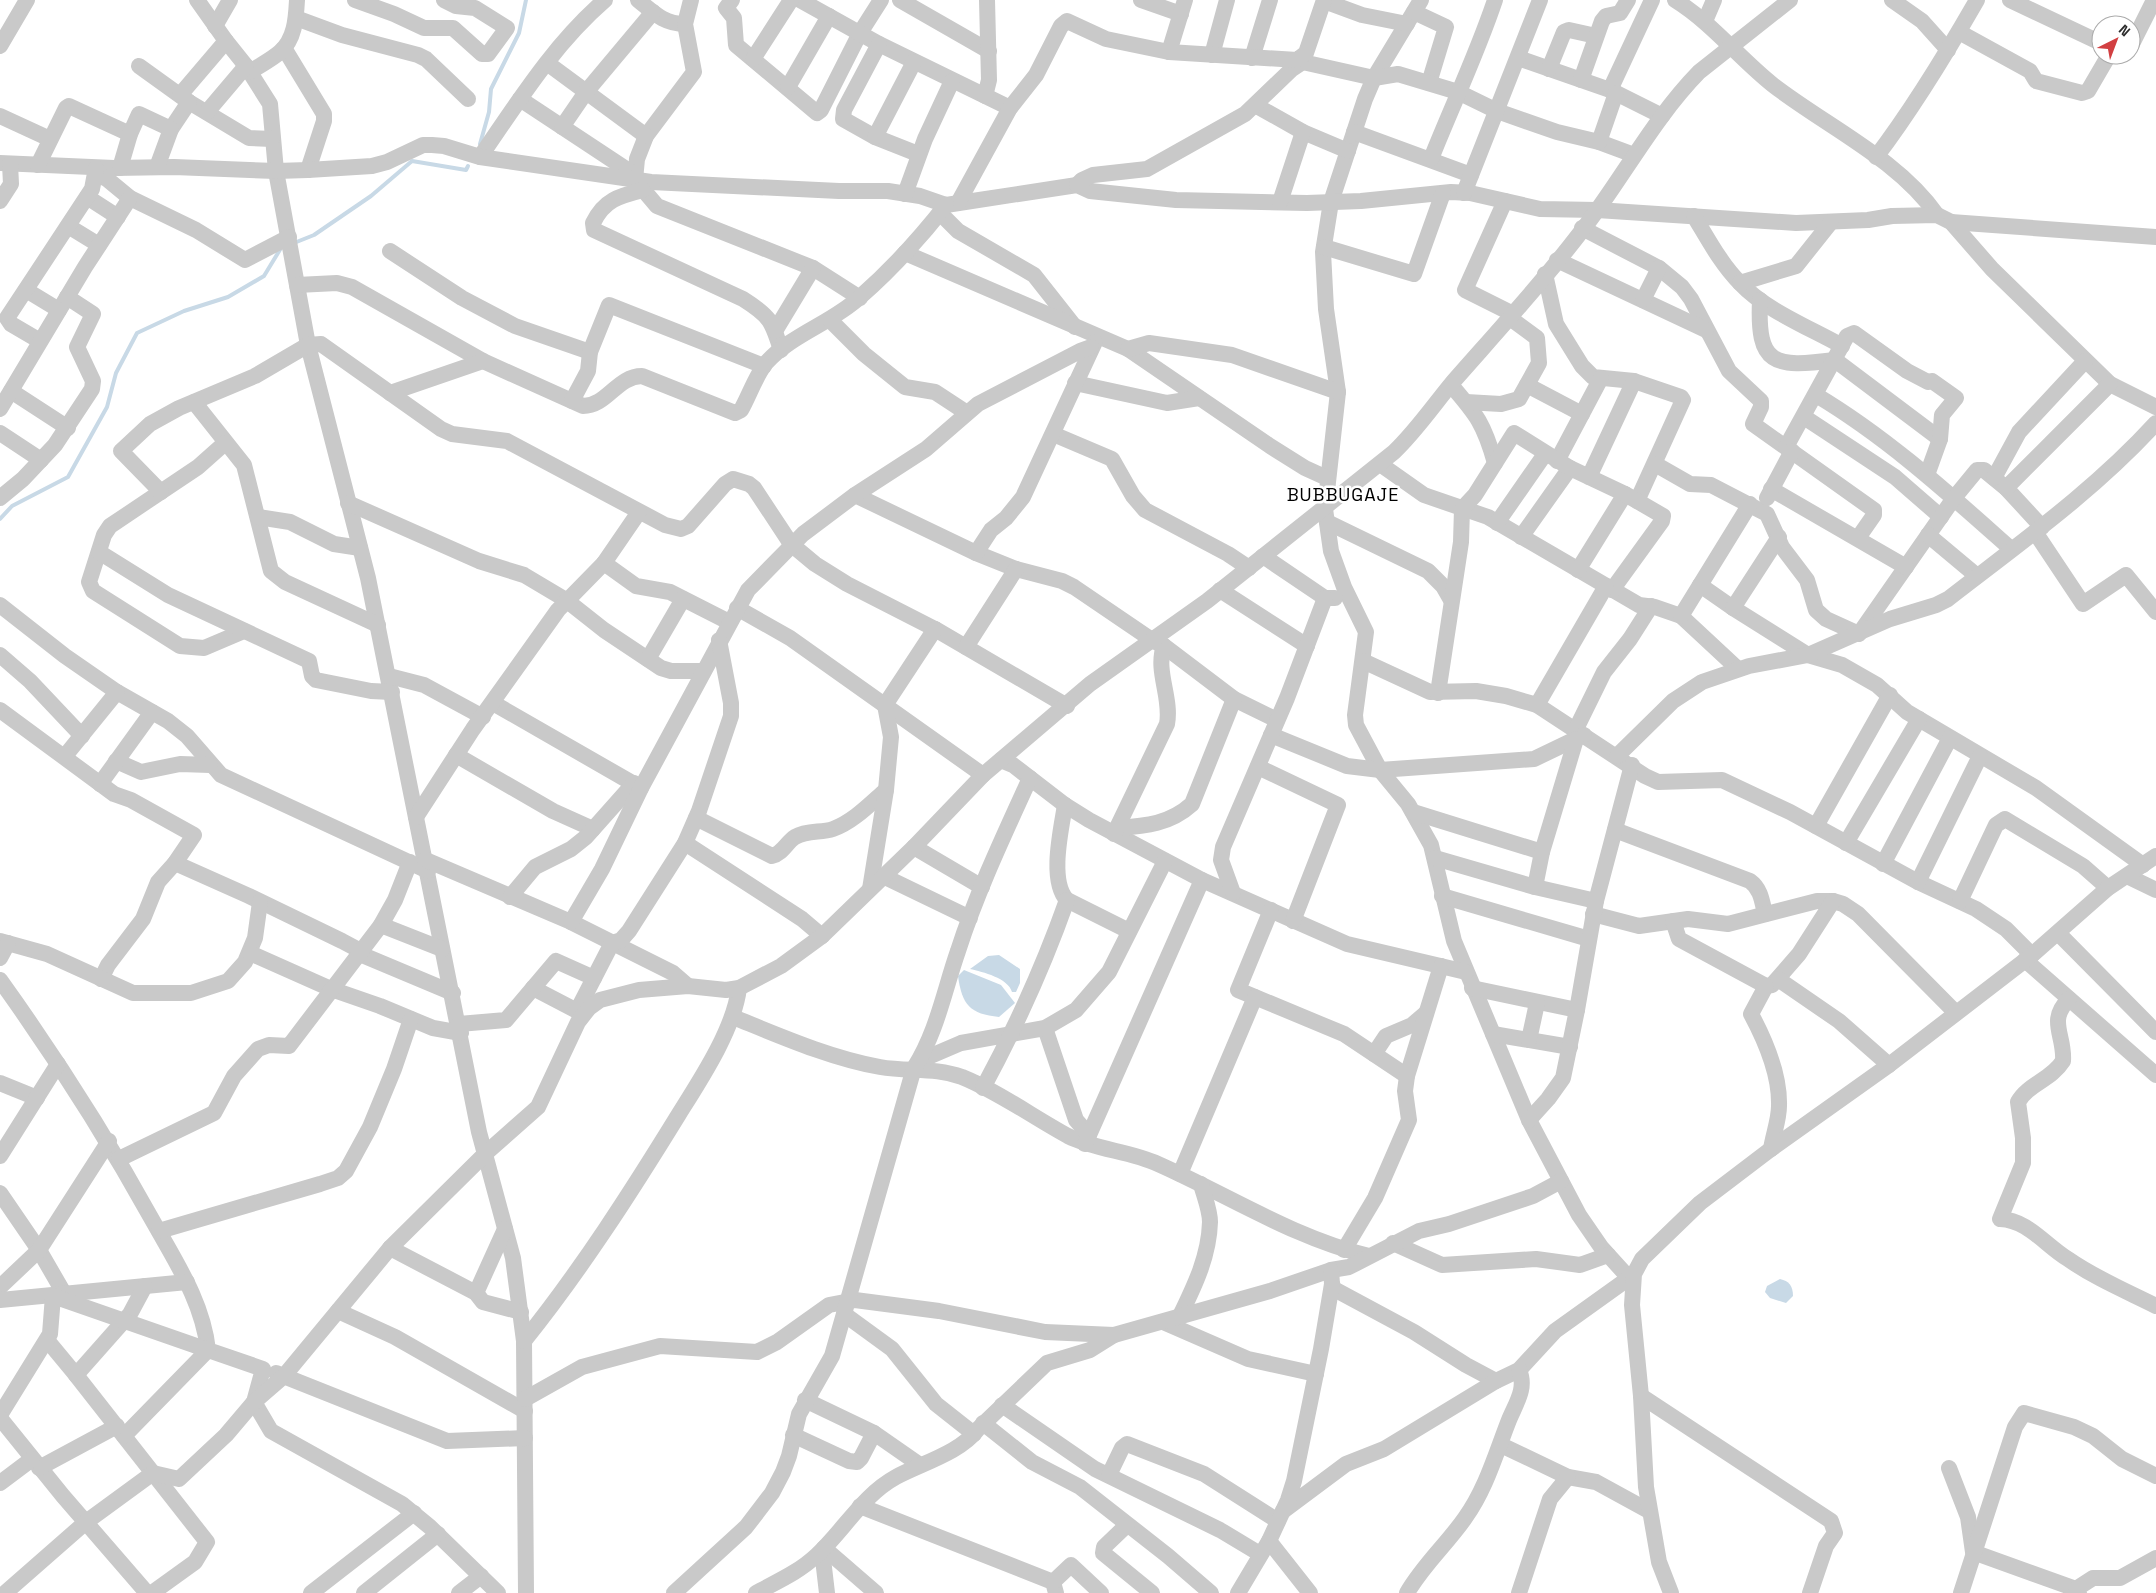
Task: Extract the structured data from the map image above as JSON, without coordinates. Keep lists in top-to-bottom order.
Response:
{
  "districts": ["BUBBUGAJE"],
  "north": "top right"
}
